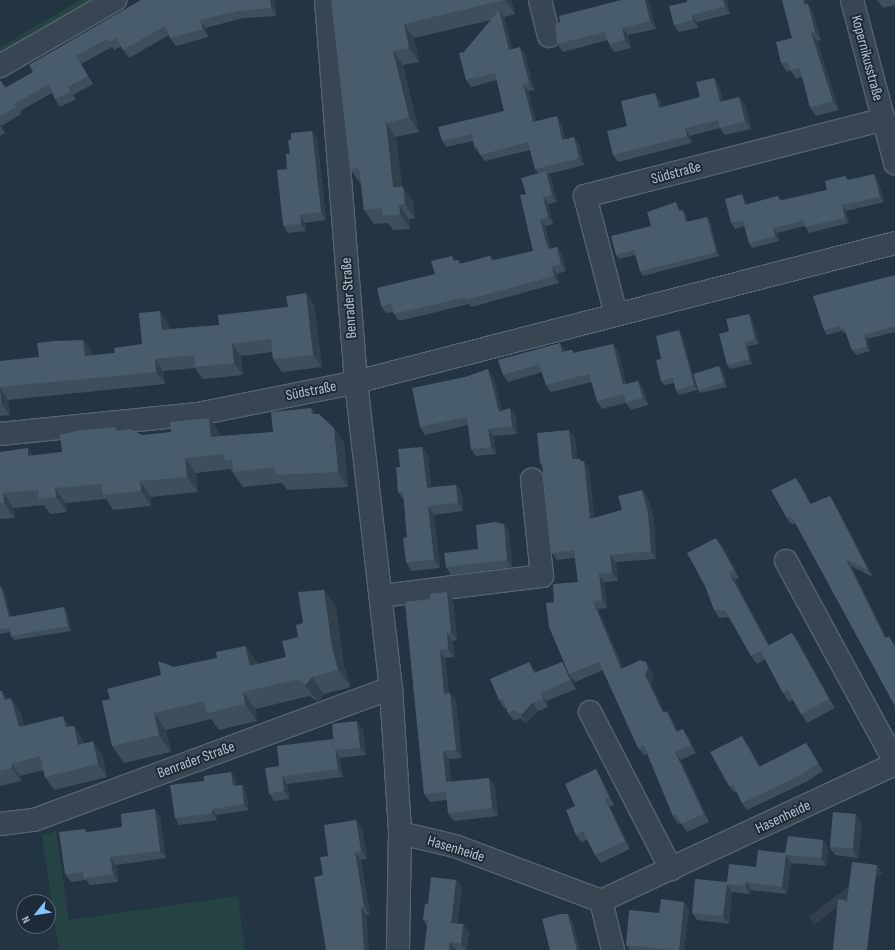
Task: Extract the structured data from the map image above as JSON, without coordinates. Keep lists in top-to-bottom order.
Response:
{
  "streets": {
    "street": [
      "Kopernikusstraße",
      "Südstraße",
      "Benrader Straße",
      "Hasenheide"
    ]
  },
  "crossings": [
    ["Kopernikusstraße", "Südstraße"],
    ["Südstraße", "Benrader Straße"],
    ["Benrader Straße", "Hasenheide"]
  ],
  "north": "bottom left"
}
